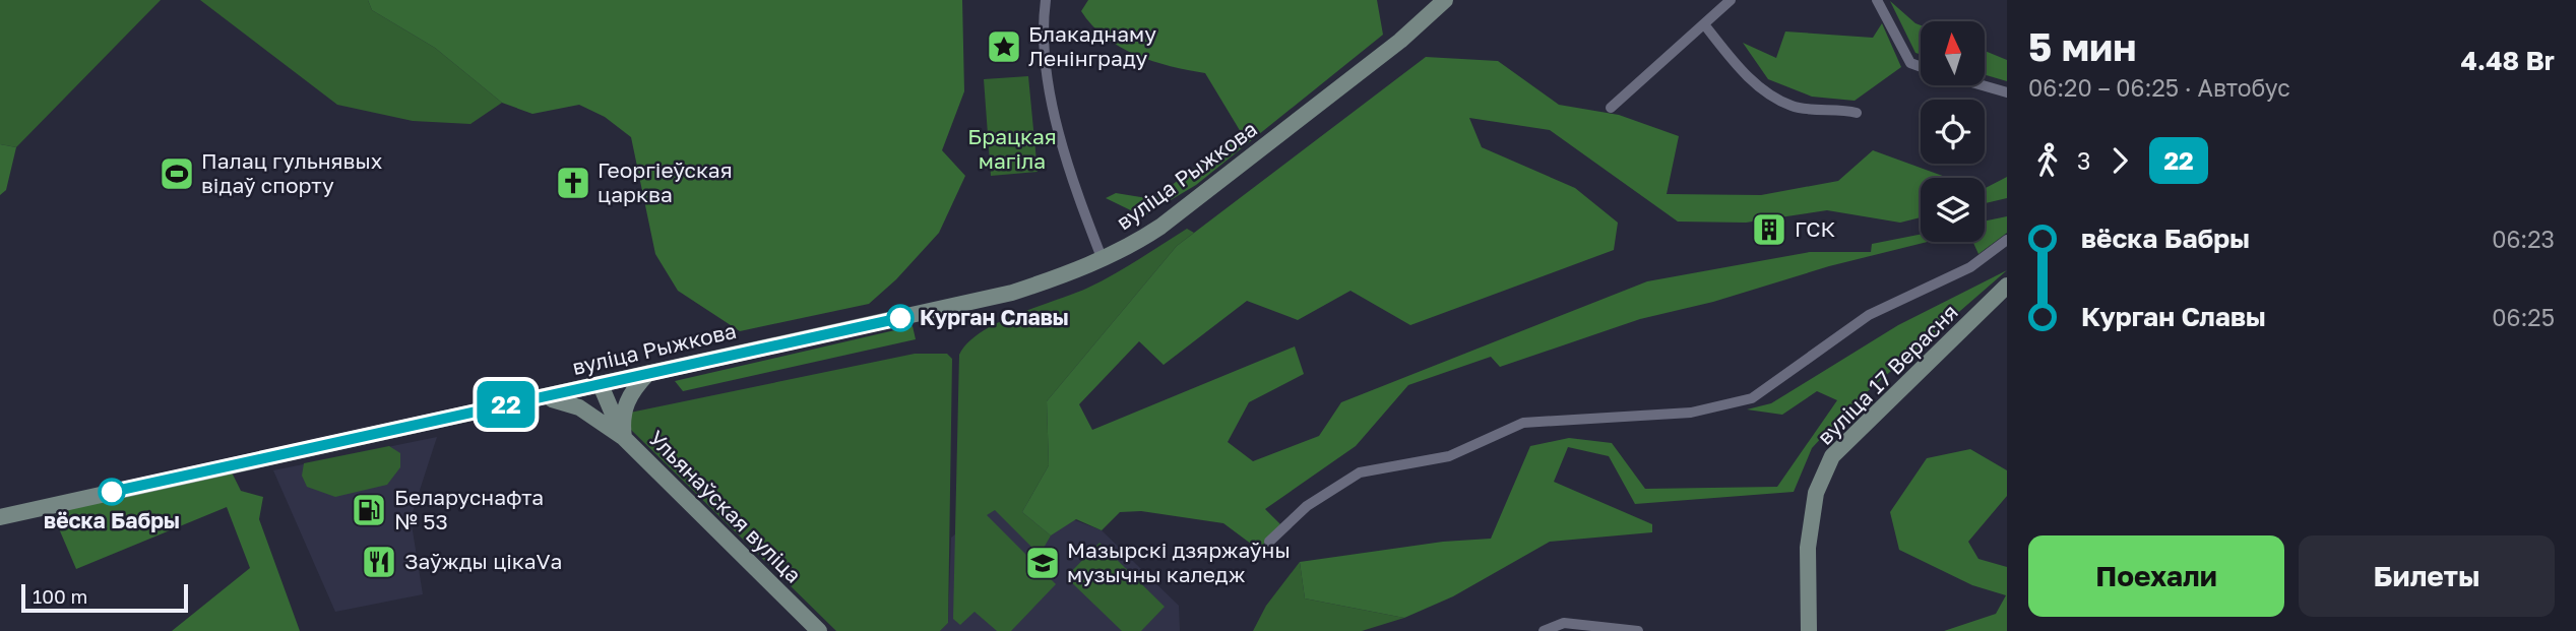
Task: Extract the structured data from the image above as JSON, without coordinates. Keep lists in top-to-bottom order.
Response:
{
  "streets": {
    "main road": ["вуліца Рыжкова", "вуліца 17 Верасня", "Ульянаўская вуліца"]
  },
  "crossings": [
    ["вуліца Рыжкова", "Ульянаўская вуліца"]
  ],
  "parks": ["Брацкая магіла"],
  "places": {
    "place": ["Блакаднаму Ленінграду"],
    "sports": ["Палац гульнявых відаў спорту"],
    "church": ["Георгіеўская царква"],
    "building": ["ГСК"],
    "other": ["Курган Славы", "вёска Бабры"],
    "fuel station": ["Беларуснафта № 53"],
    "restaurant": ["Заўжды цікаVа"],
    "school or university": ["Мазырскі дзяржаўны музычны каледж"]
  },
  "lines": ["bus line 22"],
  "scale_bar": "100 m",
  "north": "top",
  "page": {
    "on_map": "22",
    "heading": ["5 мин", "06:20 – 06:25 · Автобус", "4.48 Br"],
    "legs": ["3", "22"],
    "list": [
      {
        "name": "вёска Бабры",
        "value": "06:23"
      },
      {
        "name": "Курган Славы",
        "value": "06:25"
      }
    ],
    "buttons": ["Поехали", "Билеты"],
    "scale": "100 m"
  }
}
